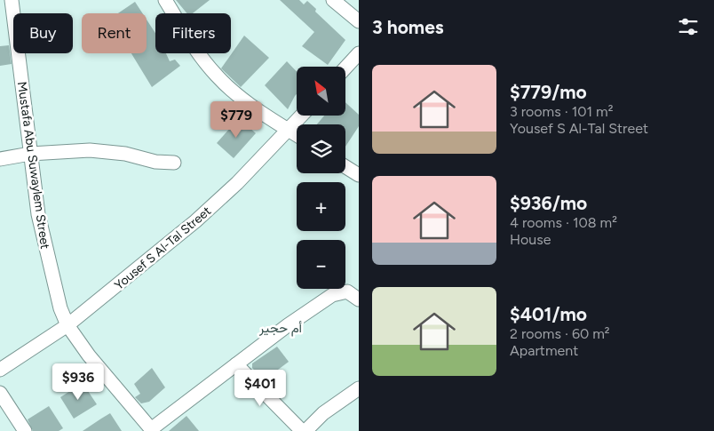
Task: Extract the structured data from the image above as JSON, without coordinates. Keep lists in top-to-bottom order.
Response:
{
  "streets": {
    "street": ["Mustafa Abu Suwaylem Street", "Yousef S Al-Tal Street"]
  },
  "crossings": [
    ["Mustafa Abu Suwaylem Street", "Yousef S Al-Tal Street"]
  ],
  "districts": ["أم حجير"],
  "north": "top left",
  "page": {
    "heading": "3 homes",
    "chip": ["Buy", "Rent", "Filters"],
    "list": [
      {
        "name": "$779/mo",
        "note": "3 rooms · 101 m² · Yousef S Al-Tal Street"
      },
      {
        "name": "$936/mo",
        "note": "4 rooms · 108 m² · House"
      },
      {
        "name": "$401/mo",
        "note": "2 rooms · 60 m² · Apartment"
      }
    ],
    "map_buttons": ["+", "−"],
    "price": ["$779", "$936", "$401"]
  }
}
